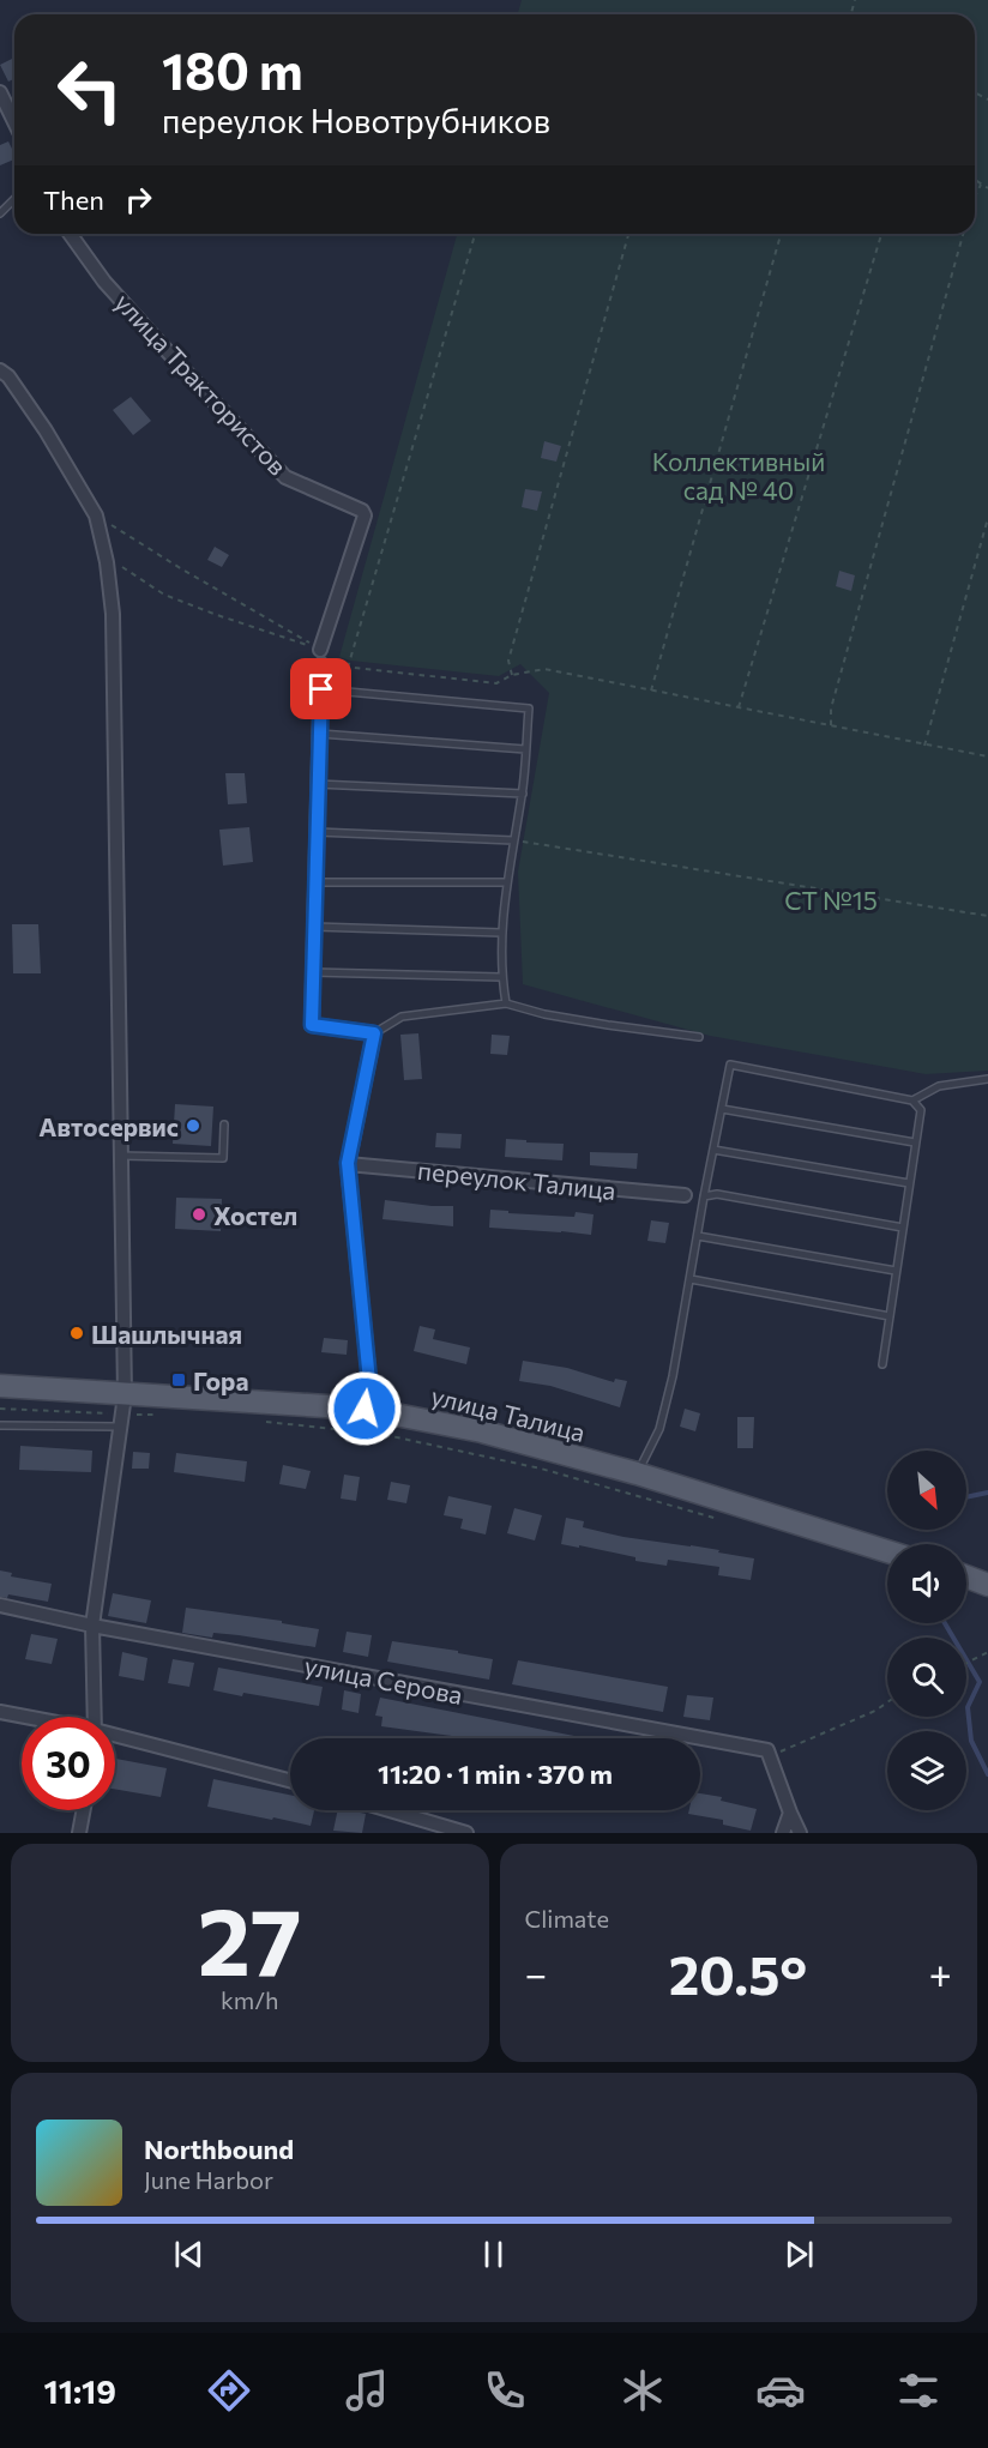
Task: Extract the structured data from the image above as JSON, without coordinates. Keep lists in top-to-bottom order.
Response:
{
  "streets": {
    "main road": ["улица Талица"],
    "street": ["улица Трактористов", "переулок Талица", "улица Серова"]
  },
  "parks": ["Коллективный сад № 40", "СТ №15"],
  "places": {
    "other": ["Автосервис", "Хостел", "Шашлычная"],
    "transit": ["Гора"]
  },
  "north": "bottom right",
  "page": {
    "turn": ["180 m", "переулок Новотрубников"],
    "then": "Then",
    "limit": "30",
    "trip": "11:20 · 1 min · 370 m",
    "tile": [
      ["27", "km/h"],
      "Climate"
    ],
    "heat": ["−", "20.5°", "+"],
    "song": ["Northbound", "June Harbor"],
    "tabs": "11:19"
  }
}
